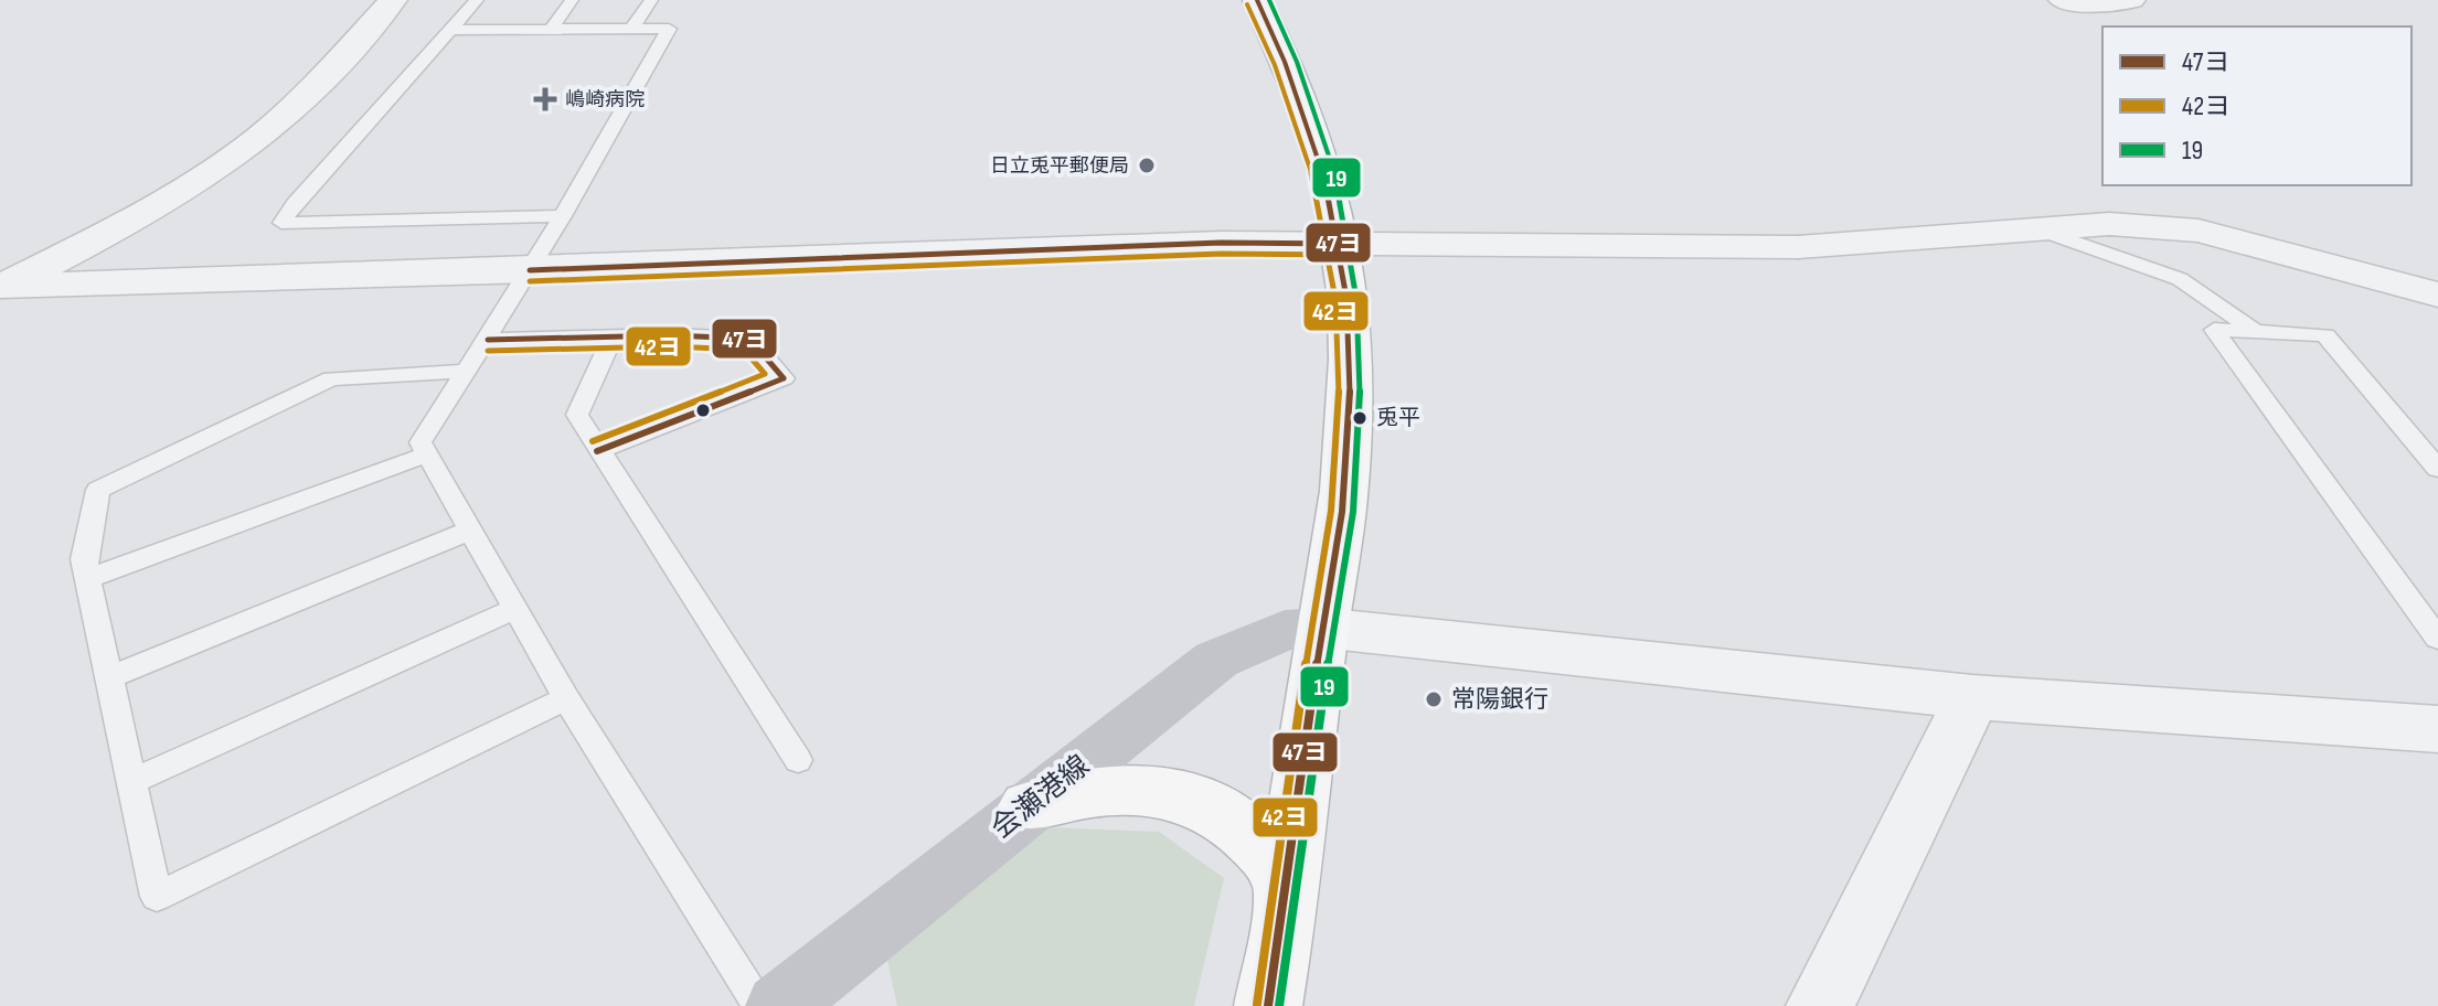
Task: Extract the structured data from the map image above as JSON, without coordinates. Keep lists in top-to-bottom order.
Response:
{
  "streets": {
    "main road": ["会瀬港線"]
  },
  "places": {
    "health": ["嶋崎病院"],
    "other": ["日立兎平郵便局", "兎平", "常陽銀行"]
  },
  "lines": ["transit line 47ヨ", "transit line 19", "transit line 42ヨ"],
  "legend": ["47ヨ", "42ヨ", "19"]
}
